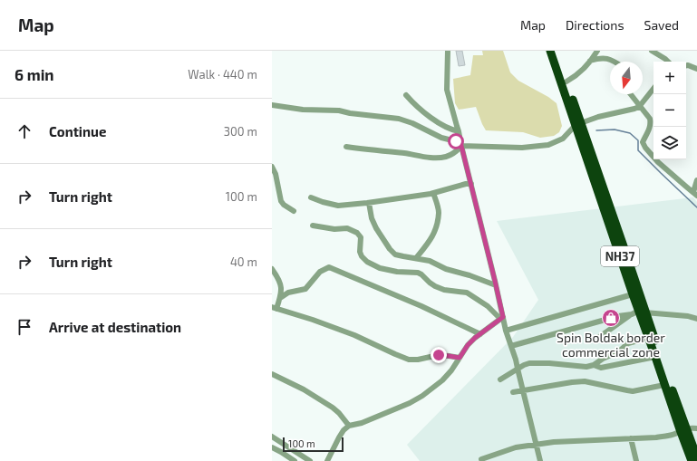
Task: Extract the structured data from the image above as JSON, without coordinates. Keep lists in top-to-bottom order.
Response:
{
  "streets": {
    "highway": ["NH37"]
  },
  "places": {
    "shop": ["Spin Boldak border commercial zone"]
  },
  "scale_bar": "100 m",
  "north": "bottom",
  "page": {
    "header": "Map",
    "nav": ["Map", "Directions", "Saved"],
    "heading": ["6 min", "Walk · 440 m"],
    "map_buttons": ["+", "−"],
    "list": [
      ["Continue", "300 m"],
      ["Turn right", "100 m"],
      ["Turn right", "40 m"],
      "Arrive at destination"
    ],
    "scale": "100 m"
  }
}
